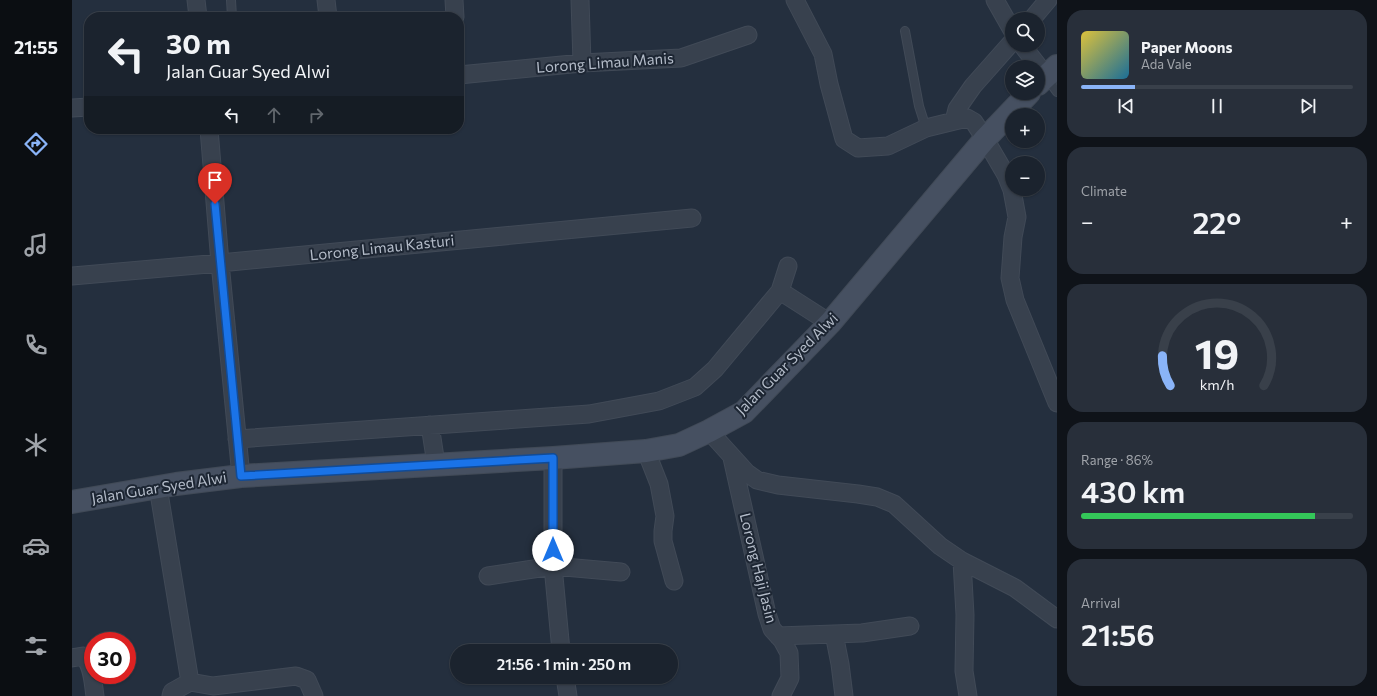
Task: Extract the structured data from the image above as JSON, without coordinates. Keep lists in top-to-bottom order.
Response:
{
  "streets": {
    "street": [
      "Lorong Limau Manis",
      "Lorong Limau Kasturi",
      "Jalan Guar Syed Alwi",
      "Lorong Haji Jasin"
    ]
  },
  "page": {
    "tabs": "21:55",
    "map_buttons": ["+", "−"],
    "turn": ["30 m", "Jalan Guar Syed Alwi"],
    "song": ["Paper Moons", "Ada Vale"],
    "tile": [
      "Climate",
      ["Range · 86%", "430 km"],
      ["Arrival", "21:56"]
    ],
    "heat": ["−", "22°", "+"],
    "limit": "30",
    "trip": "21:56 · 1 min · 250 m",
    "gauge": ["19", "km/h"]
  }
}
